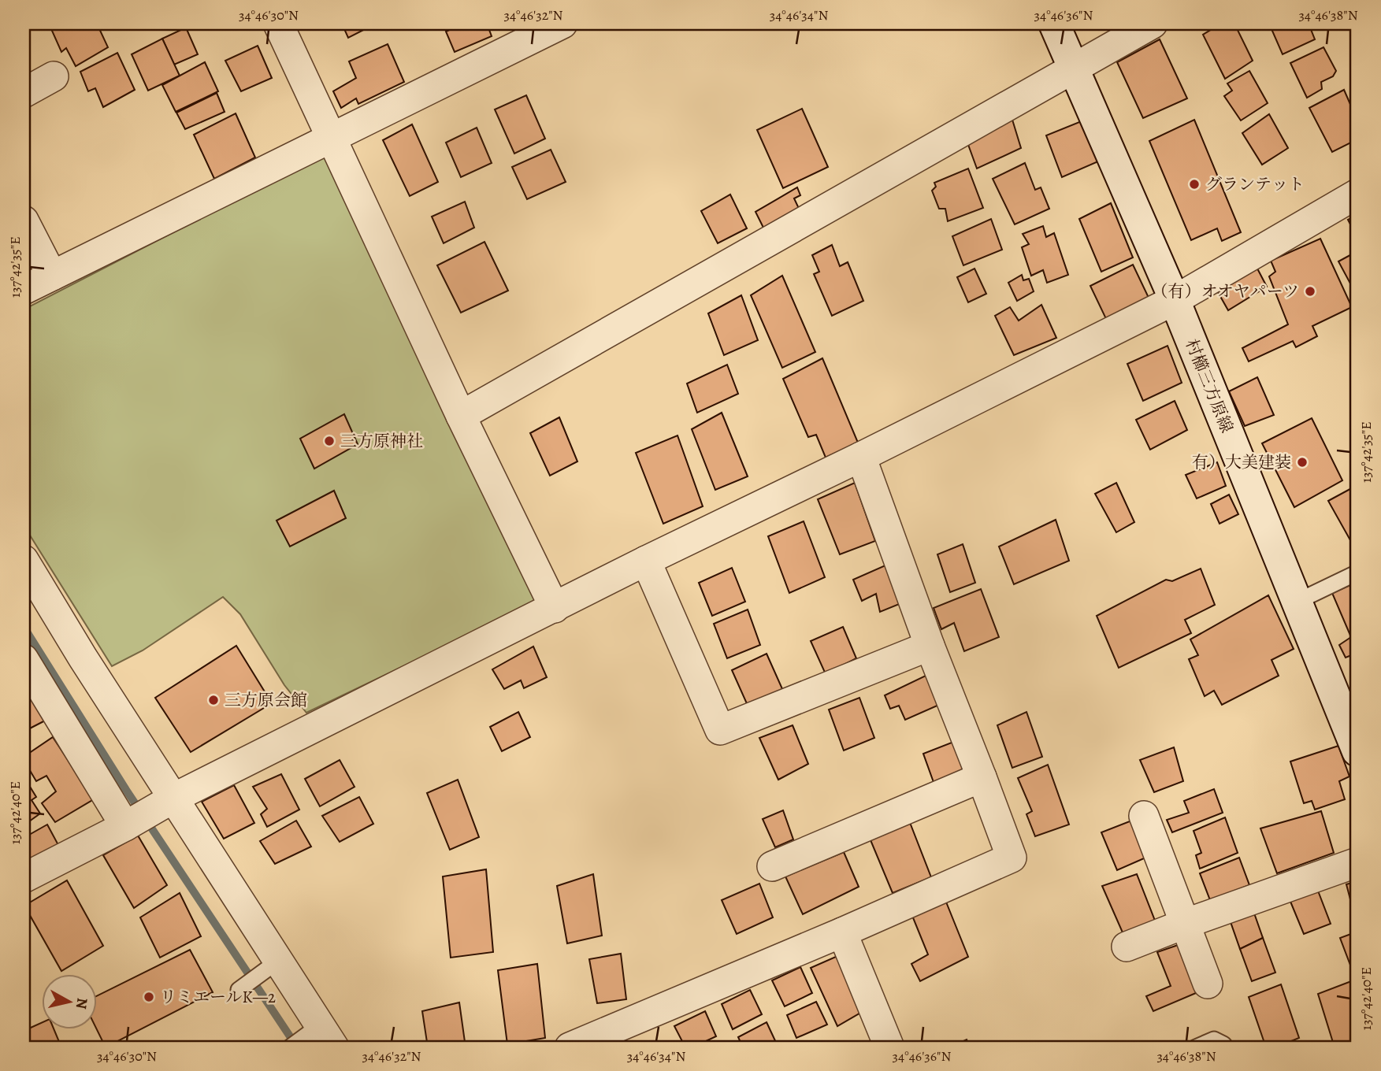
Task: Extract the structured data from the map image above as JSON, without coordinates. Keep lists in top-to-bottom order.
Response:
{
  "streets": {
    "main road": ["村櫛三方原線"]
  },
  "places": [
    "グランテット",
    "（有）オオヤパーツ",
    "三方原神社",
    "有）大美建装",
    "三方原会館",
    "リミエールK―2"
  ],
  "north": "right",
  "coordinates": [
    "34°46'30\"N",
    "34°46'32\"N",
    "34°46'34\"N",
    "34°46'36\"N",
    "34°46'38\"N",
    "137°42'35\"E",
    "137°42'40\"E"
  ]
}
